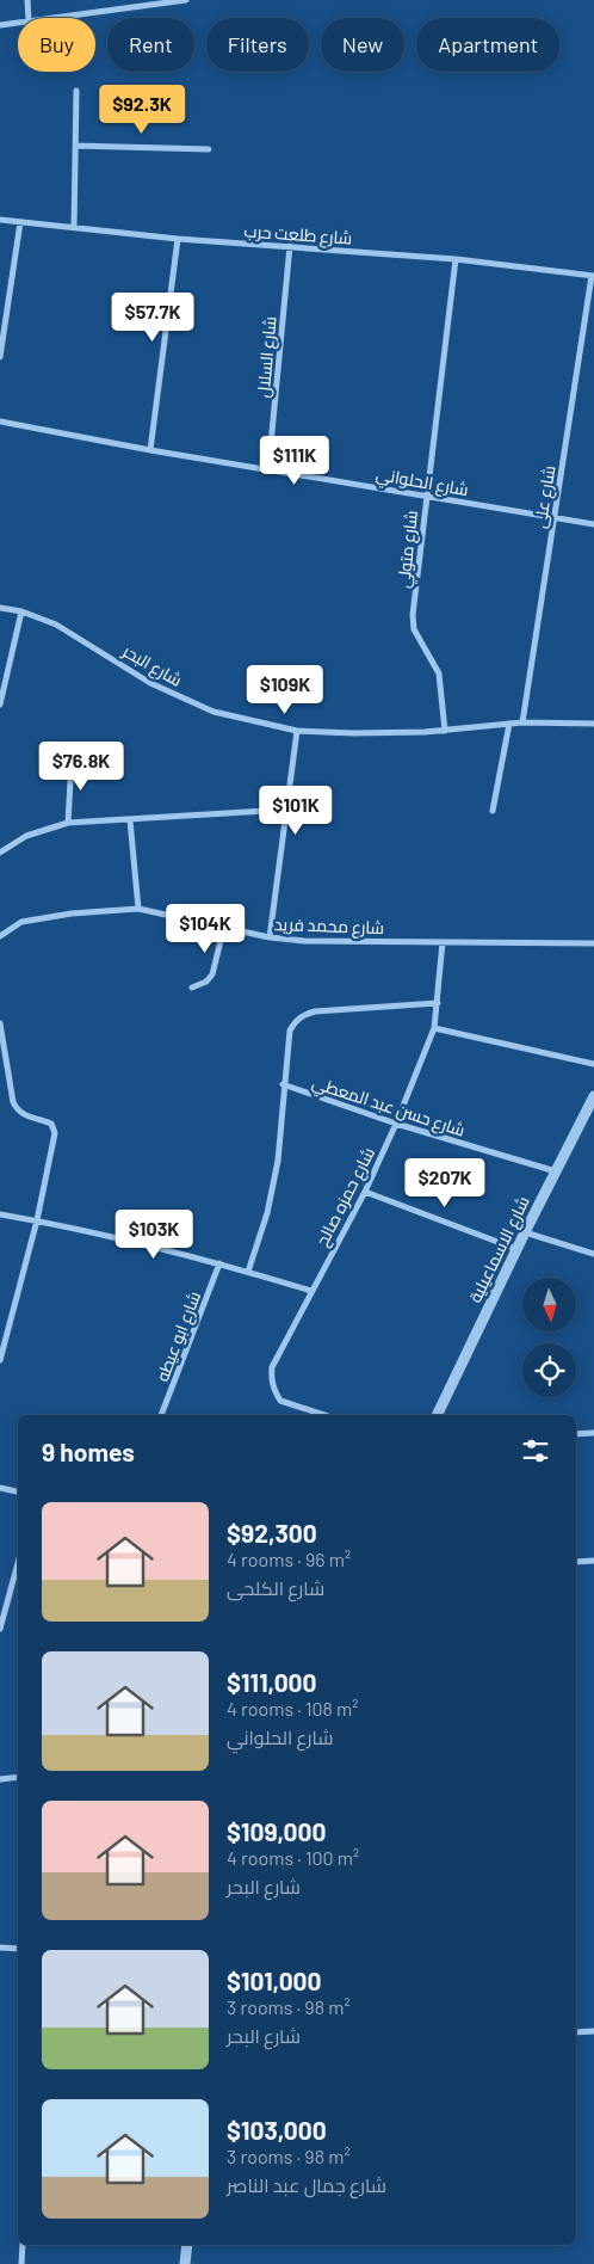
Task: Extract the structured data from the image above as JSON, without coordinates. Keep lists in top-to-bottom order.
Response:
{
  "streets": {
    "street": [
      "شارع طلعت حرب",
      "شارع السلال",
      "شارع الحلواني",
      "شارع على",
      "شارع متولي",
      "شارع البحر",
      "شارع محمد فريد",
      "شارع حسن عبد المعطي",
      "شارع حمزه صالح",
      "شارع الاسماعيلية",
      "شارع ابو عيطه"
    ]
  },
  "crossings": [
    ["شارع طلعت حرب", "شارع السلال"],
    ["شارع طلعت حرب", "شارع على"],
    ["شارع طلعت حرب", "شارع متولي"],
    ["شارع السلال", "شارع الحلواني"],
    ["شارع الحلواني", "شارع على"],
    ["شارع الحلواني", "شارع متولي"],
    ["شارع على", "شارع البحر"],
    ["شارع متولي", "شارع البحر"],
    ["شارع محمد فريد", "شارع حمزه صالح"],
    ["شارع حسن عبد المعطي", "شارع حمزه صالح"],
    ["شارع حسن عبد المعطي", "شارع الاسماعيلية"]
  ],
  "north": "bottom",
  "page": {
    "chip": [
      "Buy",
      "Rent",
      "Filters",
      "New",
      "Apartment"
    ],
    "price": [
      "$92.3K",
      "$57.7K",
      "$111K",
      "$109K",
      "$76.8K",
      "$101K",
      "$104K",
      "$207K",
      "$103K"
    ],
    "heading": "9 homes",
    "list": [
      {
        "name": "$92,300",
        "note": "4 rooms · 96 m² · شارع الكلحى"
      },
      {
        "name": "$111,000",
        "note": "4 rooms · 108 m² · شارع الحلواني"
      },
      {
        "name": "$109,000",
        "note": "4 rooms · 100 m² · شارع البحر"
      },
      {
        "name": "$101,000",
        "note": "3 rooms · 98 m² · شارع البحر"
      },
      {
        "name": "$103,000",
        "note": "3 rooms · 98 m² · شارع جمال عبد الناصر"
      }
    ]
  }
}
